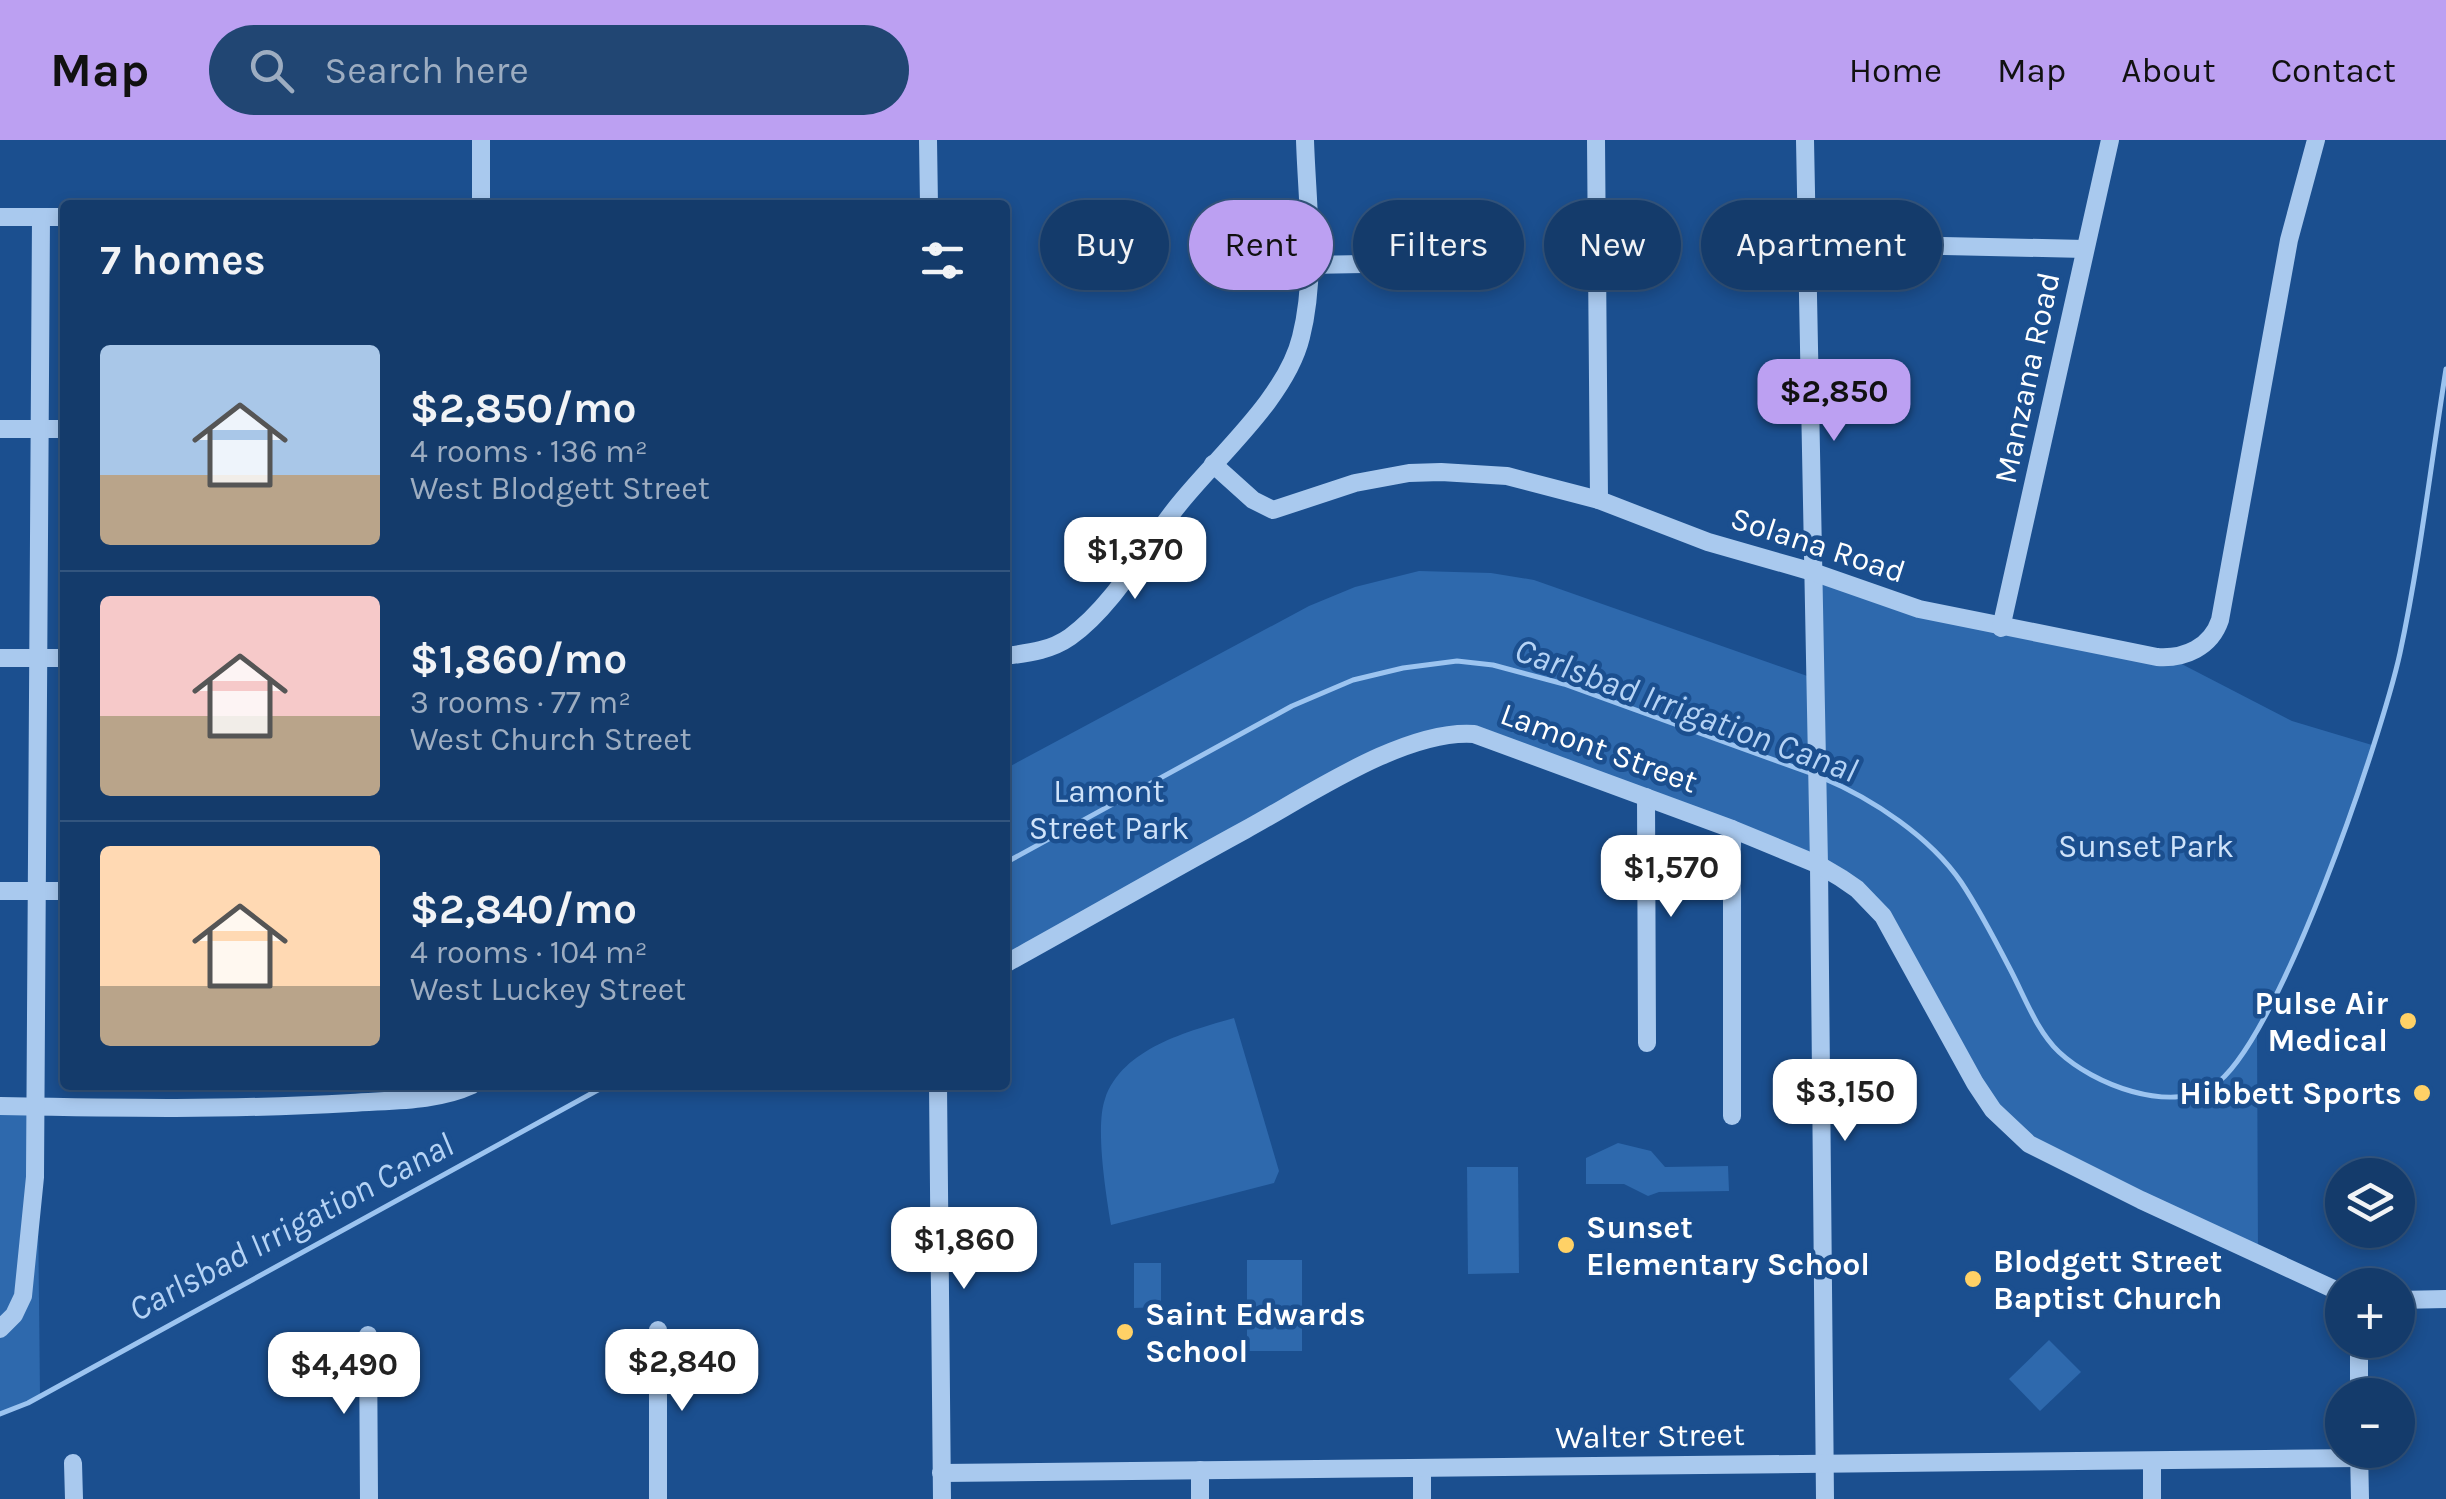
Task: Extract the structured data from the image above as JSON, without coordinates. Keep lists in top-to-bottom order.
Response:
{
  "streets": {
    "street": [
      "Manzana Road",
      "Solana Road",
      "Lamont Street",
      "Walter Street"
    ]
  },
  "crossings": [
    ["Manzana Road", "Solana Road"]
  ],
  "water": ["Carlsbad Irrigation Canal"],
  "parks": ["Lamont Street Park", "Sunset Park"],
  "places": [
    "Pulse Air Medical",
    "Hibbett Sports",
    "Sunset Elementary School",
    "Blodgett Street Baptist Church",
    "Saint Edwards School"
  ],
  "page": {
    "header": "Map",
    "search": "Search here",
    "nav": [
      "Home",
      "Map",
      "About",
      "Contact"
    ],
    "chip": [
      "Buy",
      "Rent",
      "Filters",
      "New",
      "Apartment"
    ],
    "heading": "7 homes",
    "list": [
      {
        "name": "$2,850/mo",
        "note": "4 rooms · 136 m² · West Blodgett Street"
      },
      {
        "name": "$1,860/mo",
        "note": "3 rooms · 77 m² · West Church Street"
      },
      {
        "name": "$2,840/mo",
        "note": "4 rooms · 104 m² · West Luckey Street"
      }
    ],
    "price": [
      "$2,850",
      "$1,370",
      "$1,570",
      "$3,150",
      "$1,860",
      "$2,840",
      "$4,490"
    ],
    "map_buttons": ["+", "−"]
  }
}
